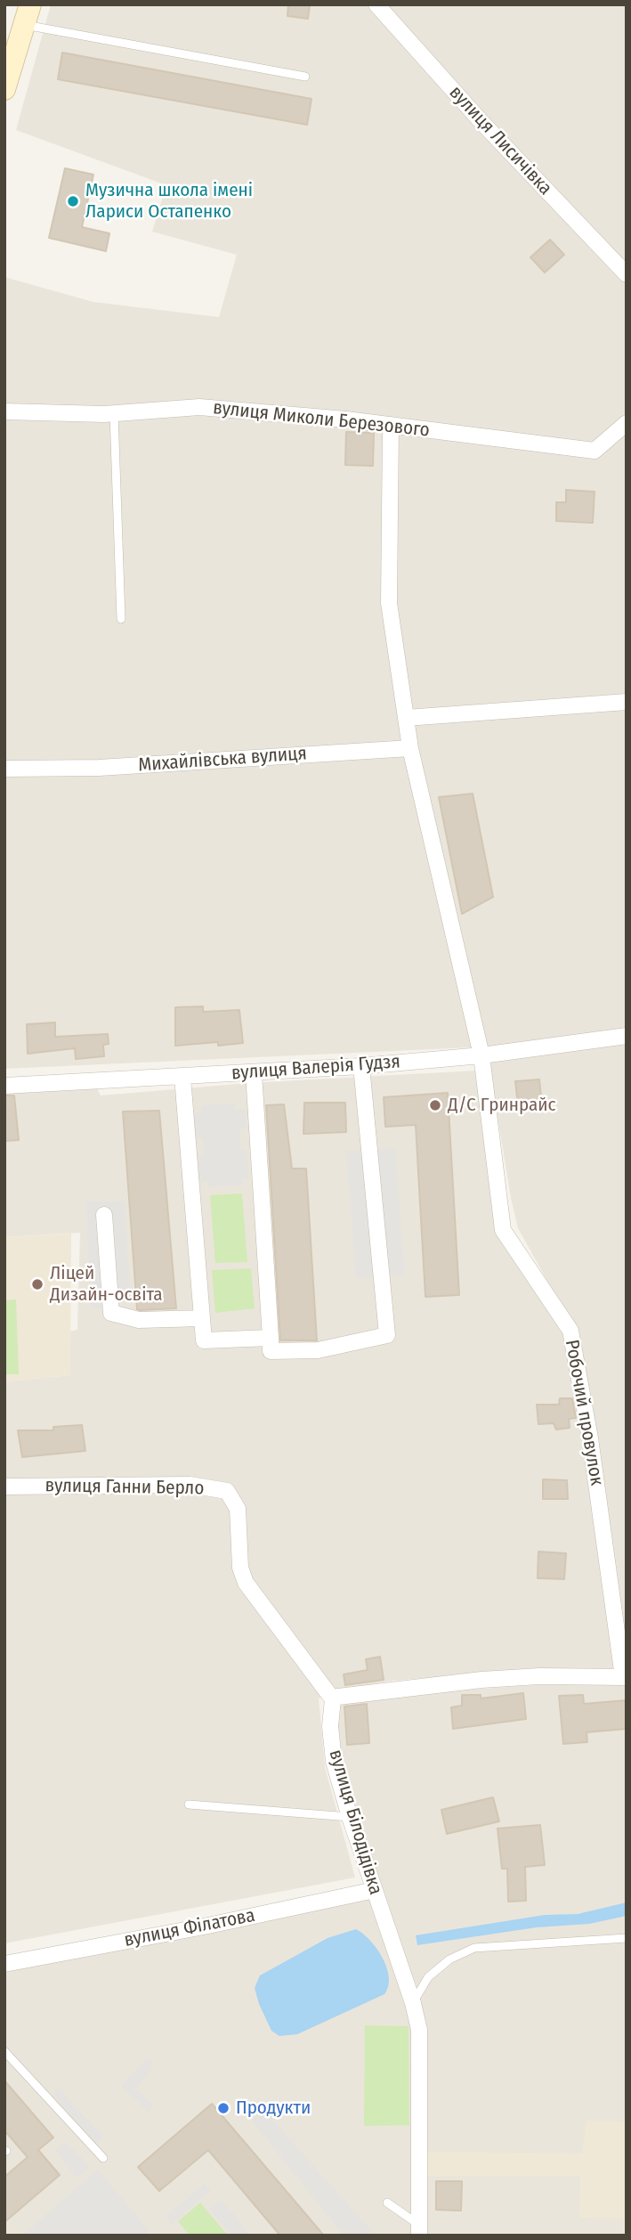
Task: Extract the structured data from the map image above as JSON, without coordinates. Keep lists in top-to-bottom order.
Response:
{
  "streets": {
    "street": [
      "вулиця Лисичівка",
      "вулиця Миколи Березового",
      "Михайлівська вулиця",
      "вулиця Валерія Гудзя",
      "Робочий провулок",
      "вулиця Ганни Берло",
      "вулиця Білодідівка",
      "вулиця Філатова"
    ]
  },
  "crossings": [
    ["Михайлівська вулиця", "Робочий провулок"],
    ["вулиця Валерія Гудзя", "Робочий провулок"],
    ["вулиця Ганни Берло", "вулиця Білодідівка"],
    ["вулиця Білодідівка", "вулиця Філатова"]
  ],
  "places": [
    "Музична школа імені Лариси Остапенко",
    "Д/С Гринрайс",
    "Ліцей Дизайн-освіта",
    "Продукти"
  ]
}
